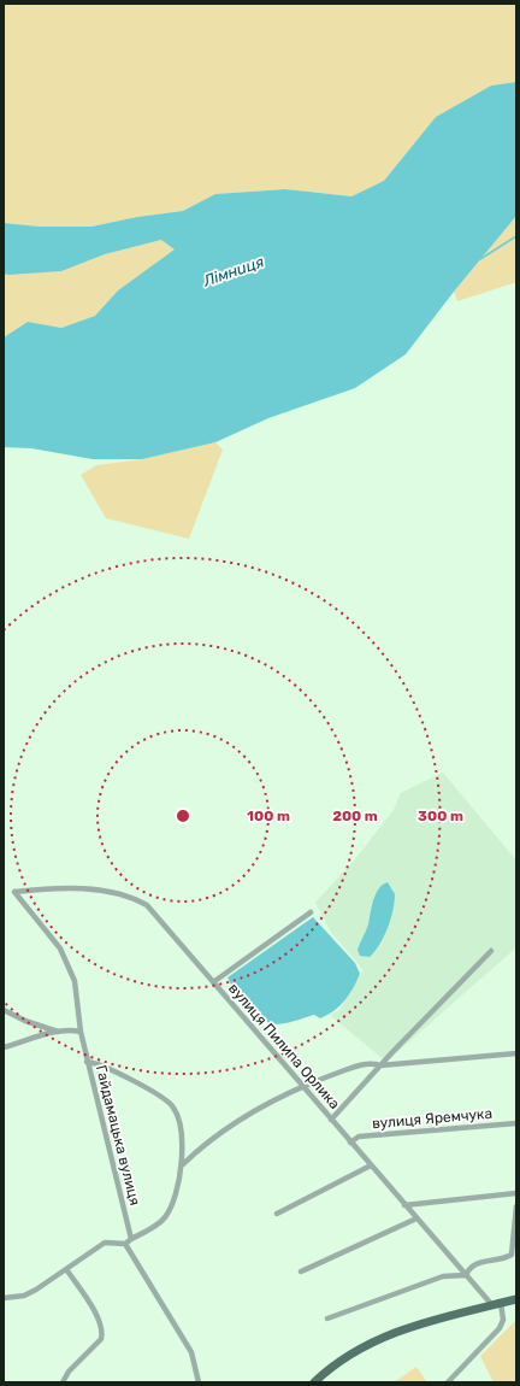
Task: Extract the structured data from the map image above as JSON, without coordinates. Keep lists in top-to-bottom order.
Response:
{
  "streets": {
    "street": ["вулиця Пилипа Орлика", "вулиця Яремчука", "Гайдамацька вулиця"]
  },
  "crossings": [
    ["вулиця Пилипа Орлика", "вулиця Яремчука"],
    ["вулиця Пилипа Орлика", "Гайдамацька вулиця"]
  ],
  "water": ["Лімниця"],
  "rings": ["100 m", "200 m", "300 m"]
}
